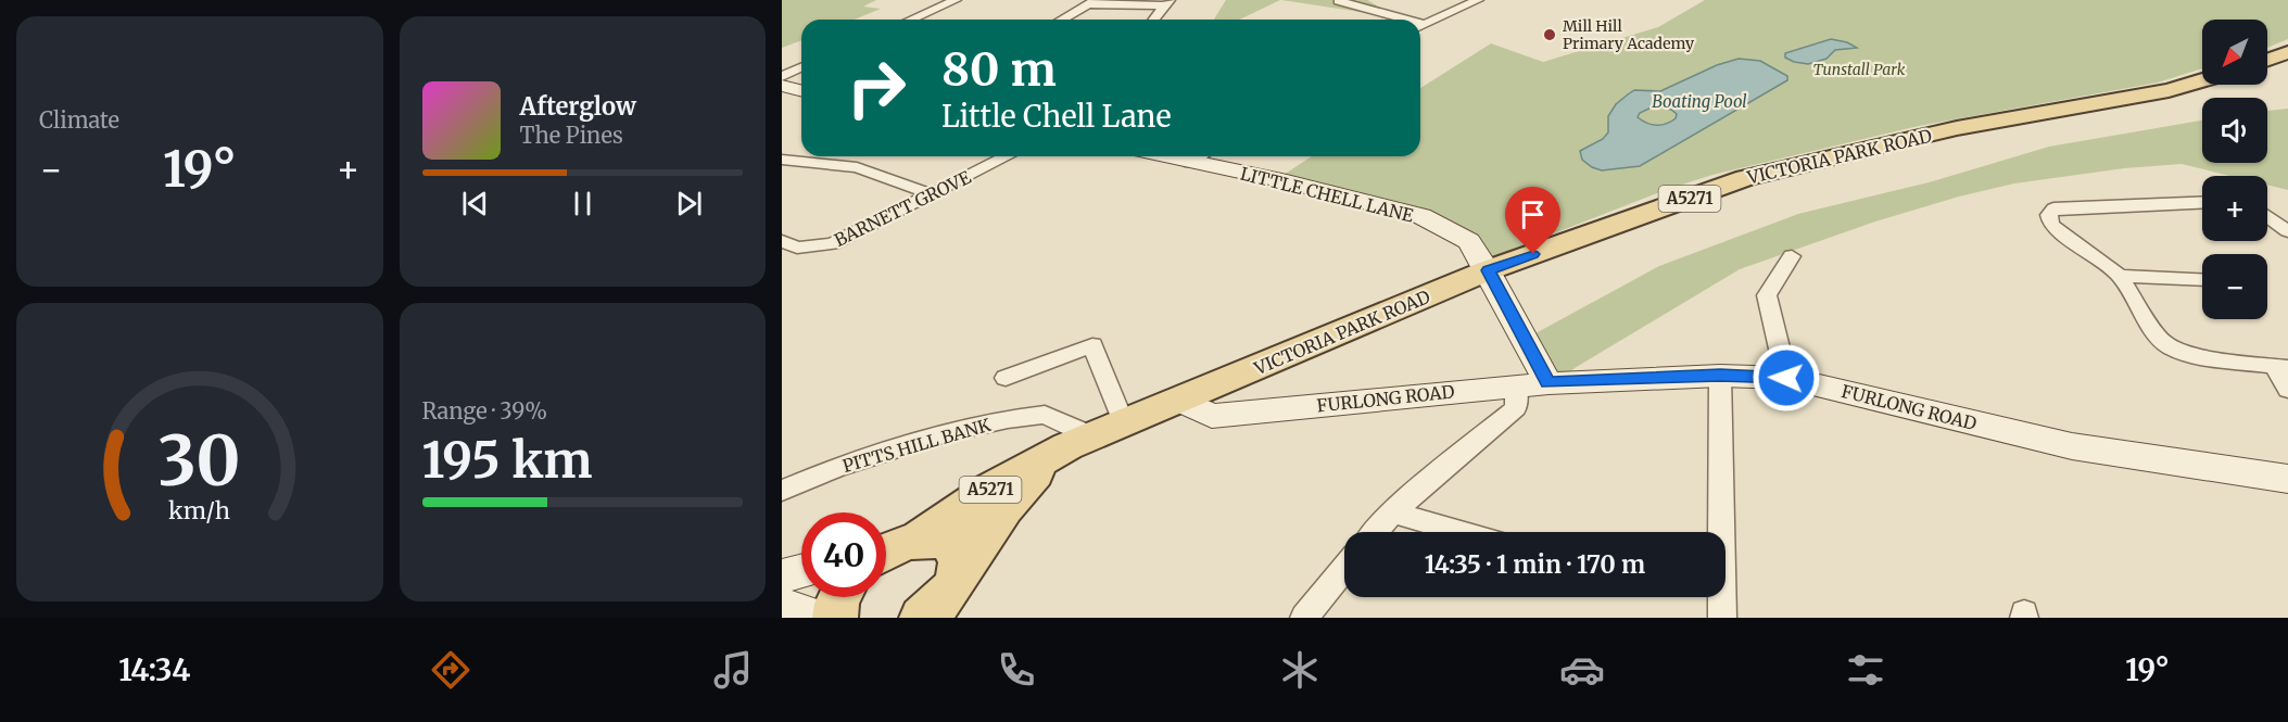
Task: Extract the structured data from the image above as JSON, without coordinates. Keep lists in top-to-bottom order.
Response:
{
  "streets": {
    "main road": ["VICTORIA PARK ROAD", "A5271"],
    "street": [
      "LITTLE CHELL LANE",
      "BARNETT GROVE",
      "FURLONG ROAD",
      "PITTS HILL BANK"
    ]
  },
  "crossings": [
    ["VICTORIA PARK ROAD", "LITTLE CHELL LANE"],
    ["VICTORIA PARK ROAD", "FURLONG ROAD"],
    ["VICTORIA PARK ROAD", "PITTS HILL BANK"],
    ["LITTLE CHELL LANE", "FURLONG ROAD"]
  ],
  "water": ["Boating Pool"],
  "parks": ["Tunstall Park"],
  "places": ["Mill Hill Primary Academy"],
  "north": "bottom left",
  "page": {
    "tile": [
      "Climate",
      ["Range · 39%", "195 km"]
    ],
    "map_buttons": ["+", "−"],
    "turn": ["80 m", "Little Chell Lane"],
    "song": ["Afterglow", "The Pines"],
    "heat": ["−", "19°", "+"],
    "limit": "40",
    "trip": "14:35 · 1 min · 170 m",
    "tabs": ["14:34", "19°"],
    "gauge": ["30", "km/h"]
  }
}
